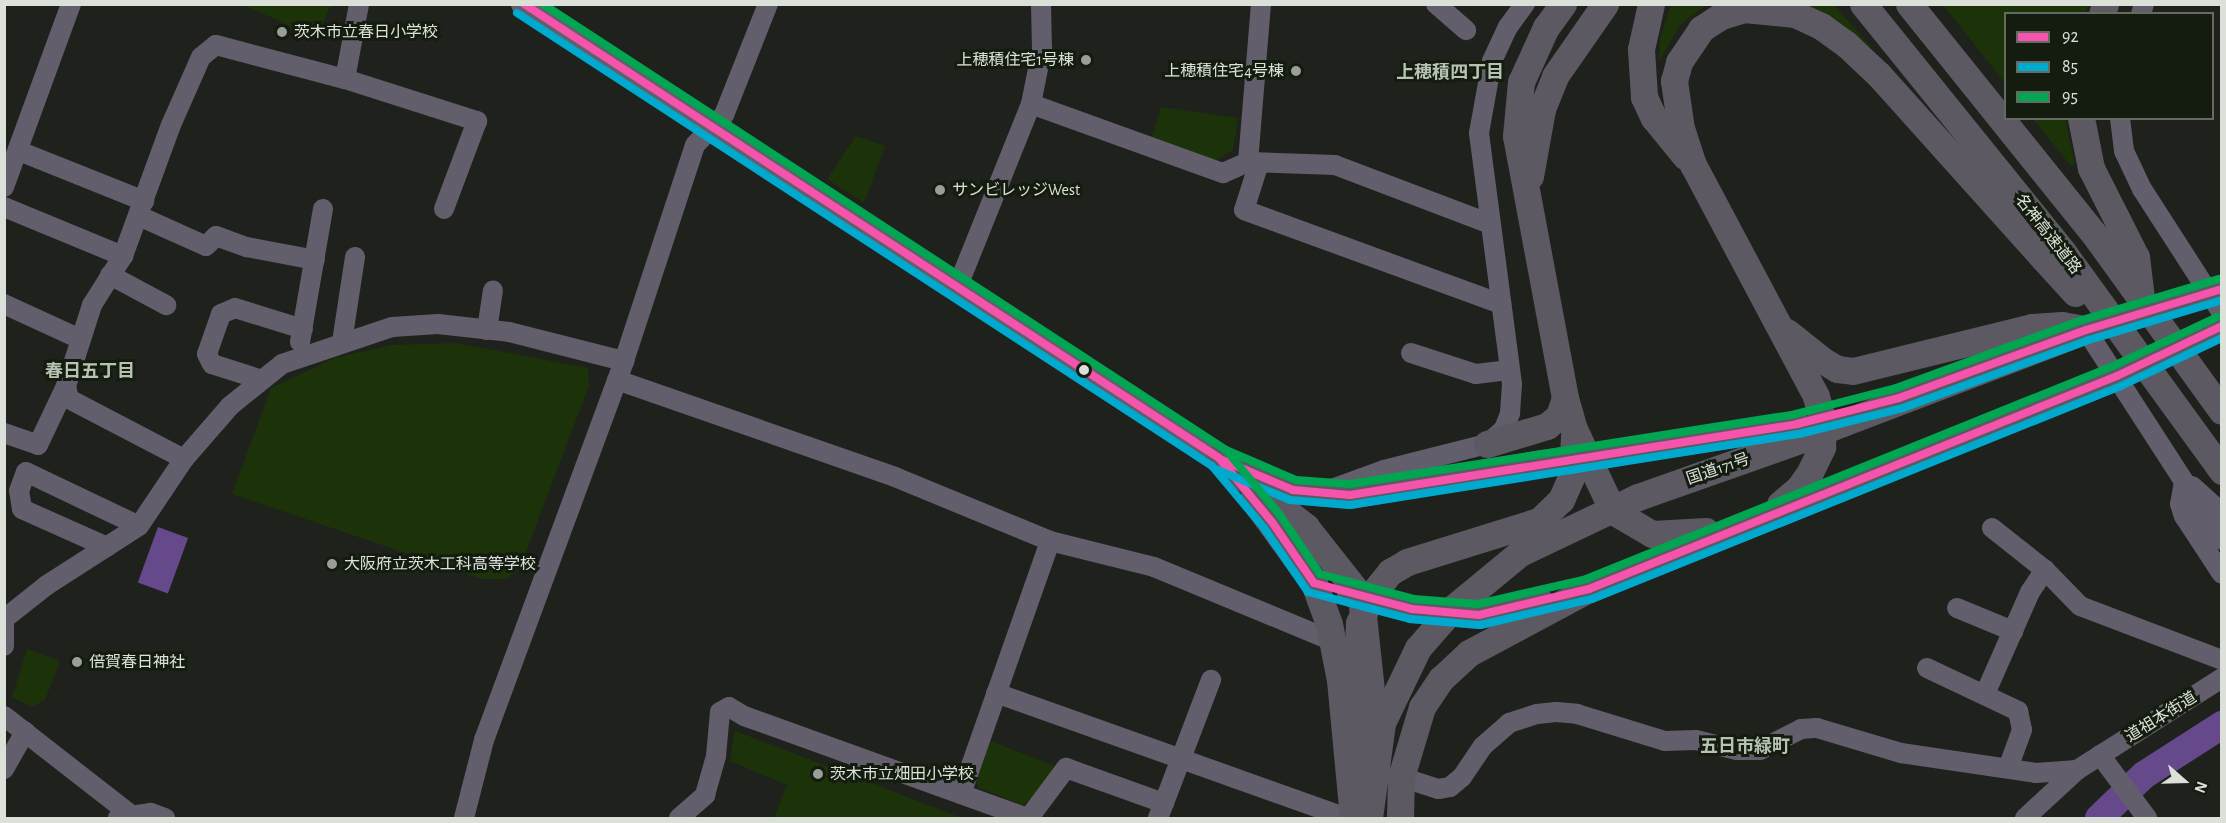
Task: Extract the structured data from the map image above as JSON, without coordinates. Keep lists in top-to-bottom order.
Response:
{
  "streets": {
    "highway": ["名神高速道路", "国道171号"],
    "street": ["道祖本街道"]
  },
  "districts": ["上穂積四丁目", "春日五丁目", "五日市緑町"],
  "places": [
    "茨木市立春日小学校",
    "上穂積住宅1号棟",
    "上穂積住宅4号棟",
    "サンビレッジWest",
    "大阪府立茨木工科高等学校",
    "倍賀春日神社",
    "茨木市立畑田小学校"
  ],
  "lines": ["transit line 92", "transit line 95", "transit line 85"],
  "legend": ["92", "85", "95"],
  "north": "right"
}
